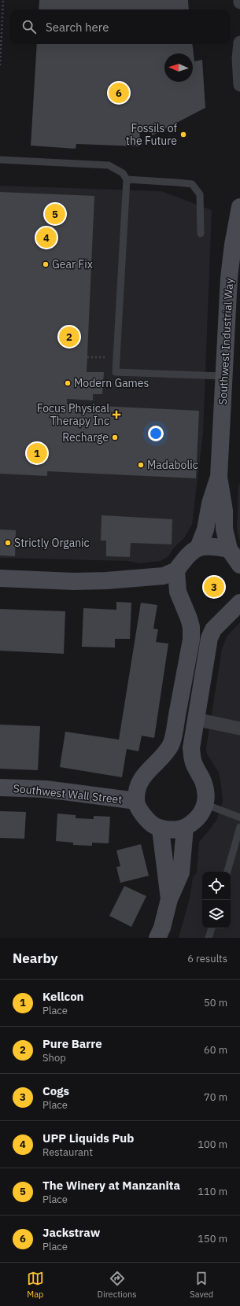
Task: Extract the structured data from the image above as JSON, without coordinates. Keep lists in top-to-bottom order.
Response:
{
  "streets": {
    "street": ["Southwest Industrial Way", "Southwest Wall Street"]
  },
  "places": {
    "other": [
      "Fossils of the Future",
      "Gear Fix",
      "Modern Games",
      "Recharge",
      "Madabolic",
      "Strictly Organic"
    ],
    "health": ["Focus Physical Therapy Inc"]
  },
  "north": "left",
  "page": {
    "search": "Search here",
    "pins": [
      "6",
      "5",
      "4",
      "2",
      "1",
      "3"
    ],
    "heading": ["Nearby", "6 results"],
    "list": [
      {
        "mark": "1",
        "name": "Kellcon",
        "note": "Place",
        "value": "50 m"
      },
      {
        "mark": "2",
        "name": "Pure Barre",
        "note": "Shop",
        "value": "60 m"
      },
      {
        "mark": "3",
        "name": "Cogs",
        "note": "Place",
        "value": "70 m"
      },
      {
        "mark": "4",
        "name": "UPP Liquids Pub",
        "note": "Restaurant",
        "value": "100 m"
      },
      {
        "mark": "5",
        "name": "The Winery at Manzanita",
        "note": "Place",
        "value": "110 m"
      },
      {
        "mark": "6",
        "name": "Jackstraw",
        "note": "Place",
        "value": "150 m"
      }
    ],
    "nav": ["Map", "Directions", "Saved"]
  }
}
